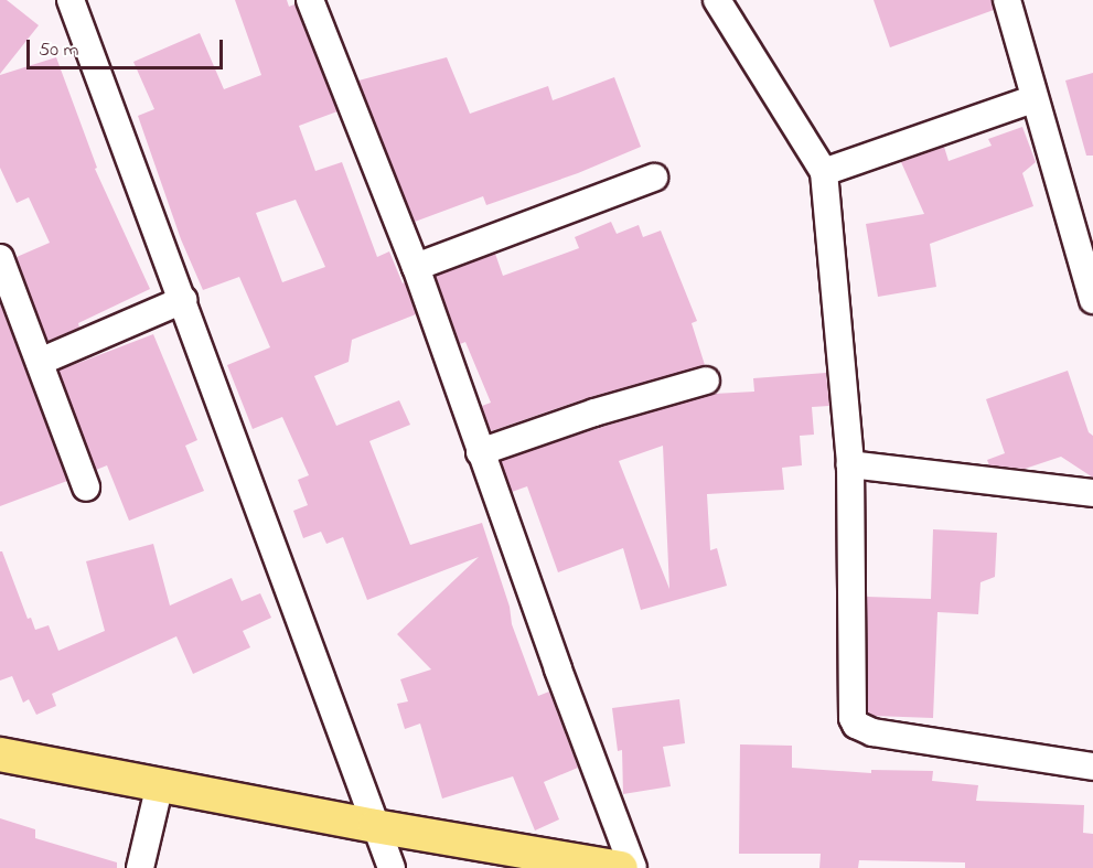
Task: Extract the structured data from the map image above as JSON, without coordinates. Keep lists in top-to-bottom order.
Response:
{
  "scale_bar": "50 m"
}
